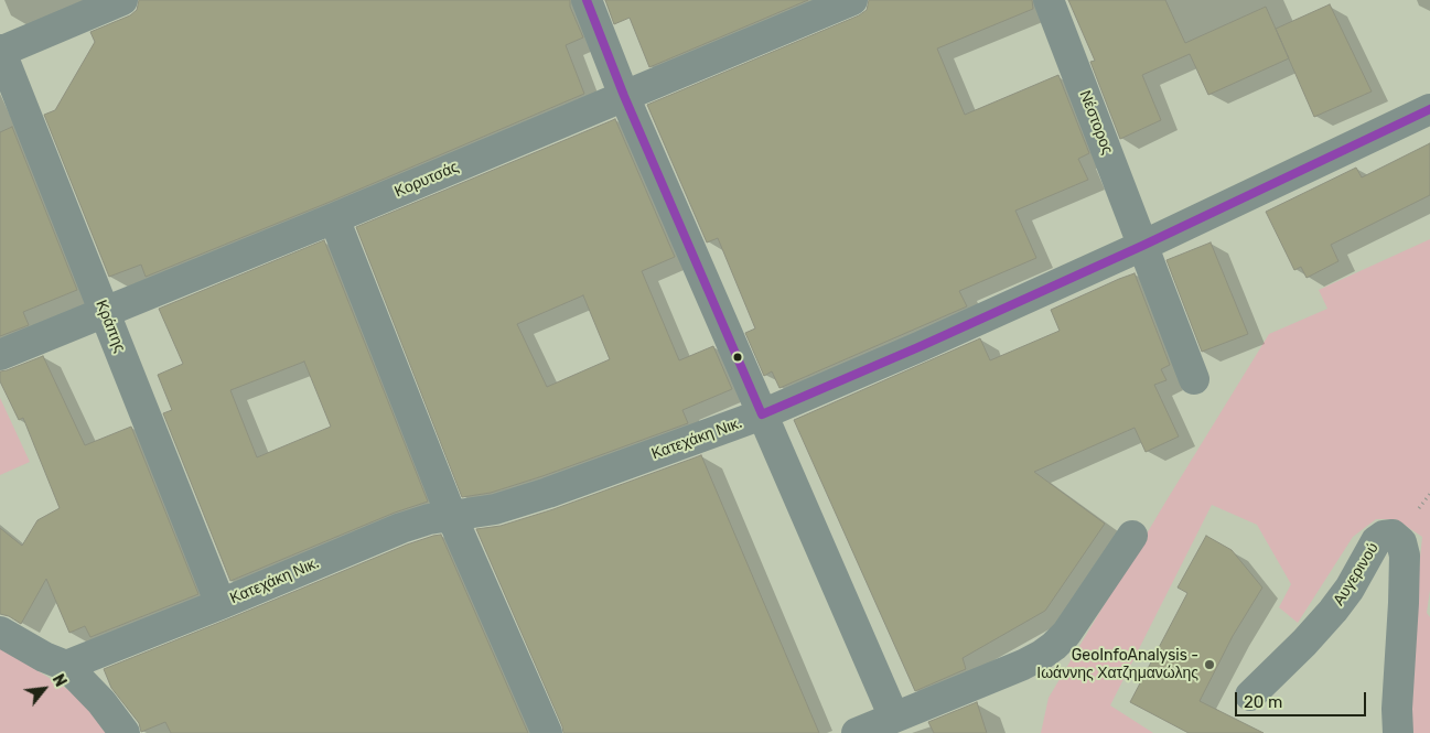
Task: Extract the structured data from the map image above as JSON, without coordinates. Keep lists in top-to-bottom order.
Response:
{
  "streets": {
    "street": [
      "Νέστορος",
      "Κορυτσάς",
      "Κράπης",
      "Κατεχάκη Νικ.",
      "Αυγερινού"
    ]
  },
  "crossings": [
    ["Νέστορος", "Κατεχάκη Νικ."],
    ["Κορυτσάς", "Κράπης"],
    ["Κράπης", "Κατεχάκη Νικ."]
  ],
  "places": ["GeoInfoAnalysis - Ιωάννης Χατζημανώλης"],
  "scale_bar": "20 m",
  "north": "top right"
}
